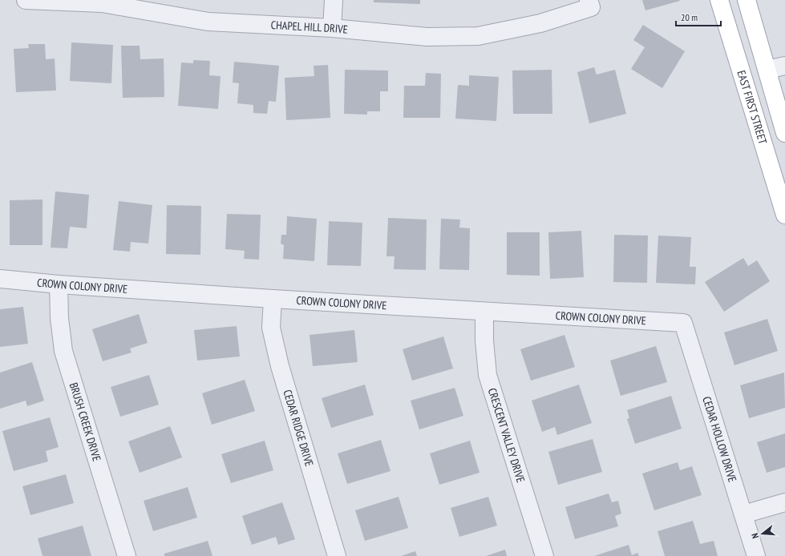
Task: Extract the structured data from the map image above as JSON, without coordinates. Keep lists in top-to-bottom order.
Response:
{
  "streets": {
    "main road": ["EAST FIRST STREET"],
    "street": [
      "CHAPEL HILL DRIVE",
      "CROWN COLONY DRIVE",
      "BRUSH CREEK DRIVE",
      "CEDAR RIDGE DRIVE",
      "CRESCENT VALLEY DRIVE",
      "CEDAR HOLLOW DRIVE"
    ]
  },
  "crossings": [
    ["CROWN COLONY DRIVE", "BRUSH CREEK DRIVE"],
    ["CROWN COLONY DRIVE", "CEDAR RIDGE DRIVE"],
    ["CROWN COLONY DRIVE", "CRESCENT VALLEY DRIVE"],
    ["CROWN COLONY DRIVE", "CEDAR HOLLOW DRIVE"]
  ],
  "scale_bar": "20 m",
  "north": "left"
}
